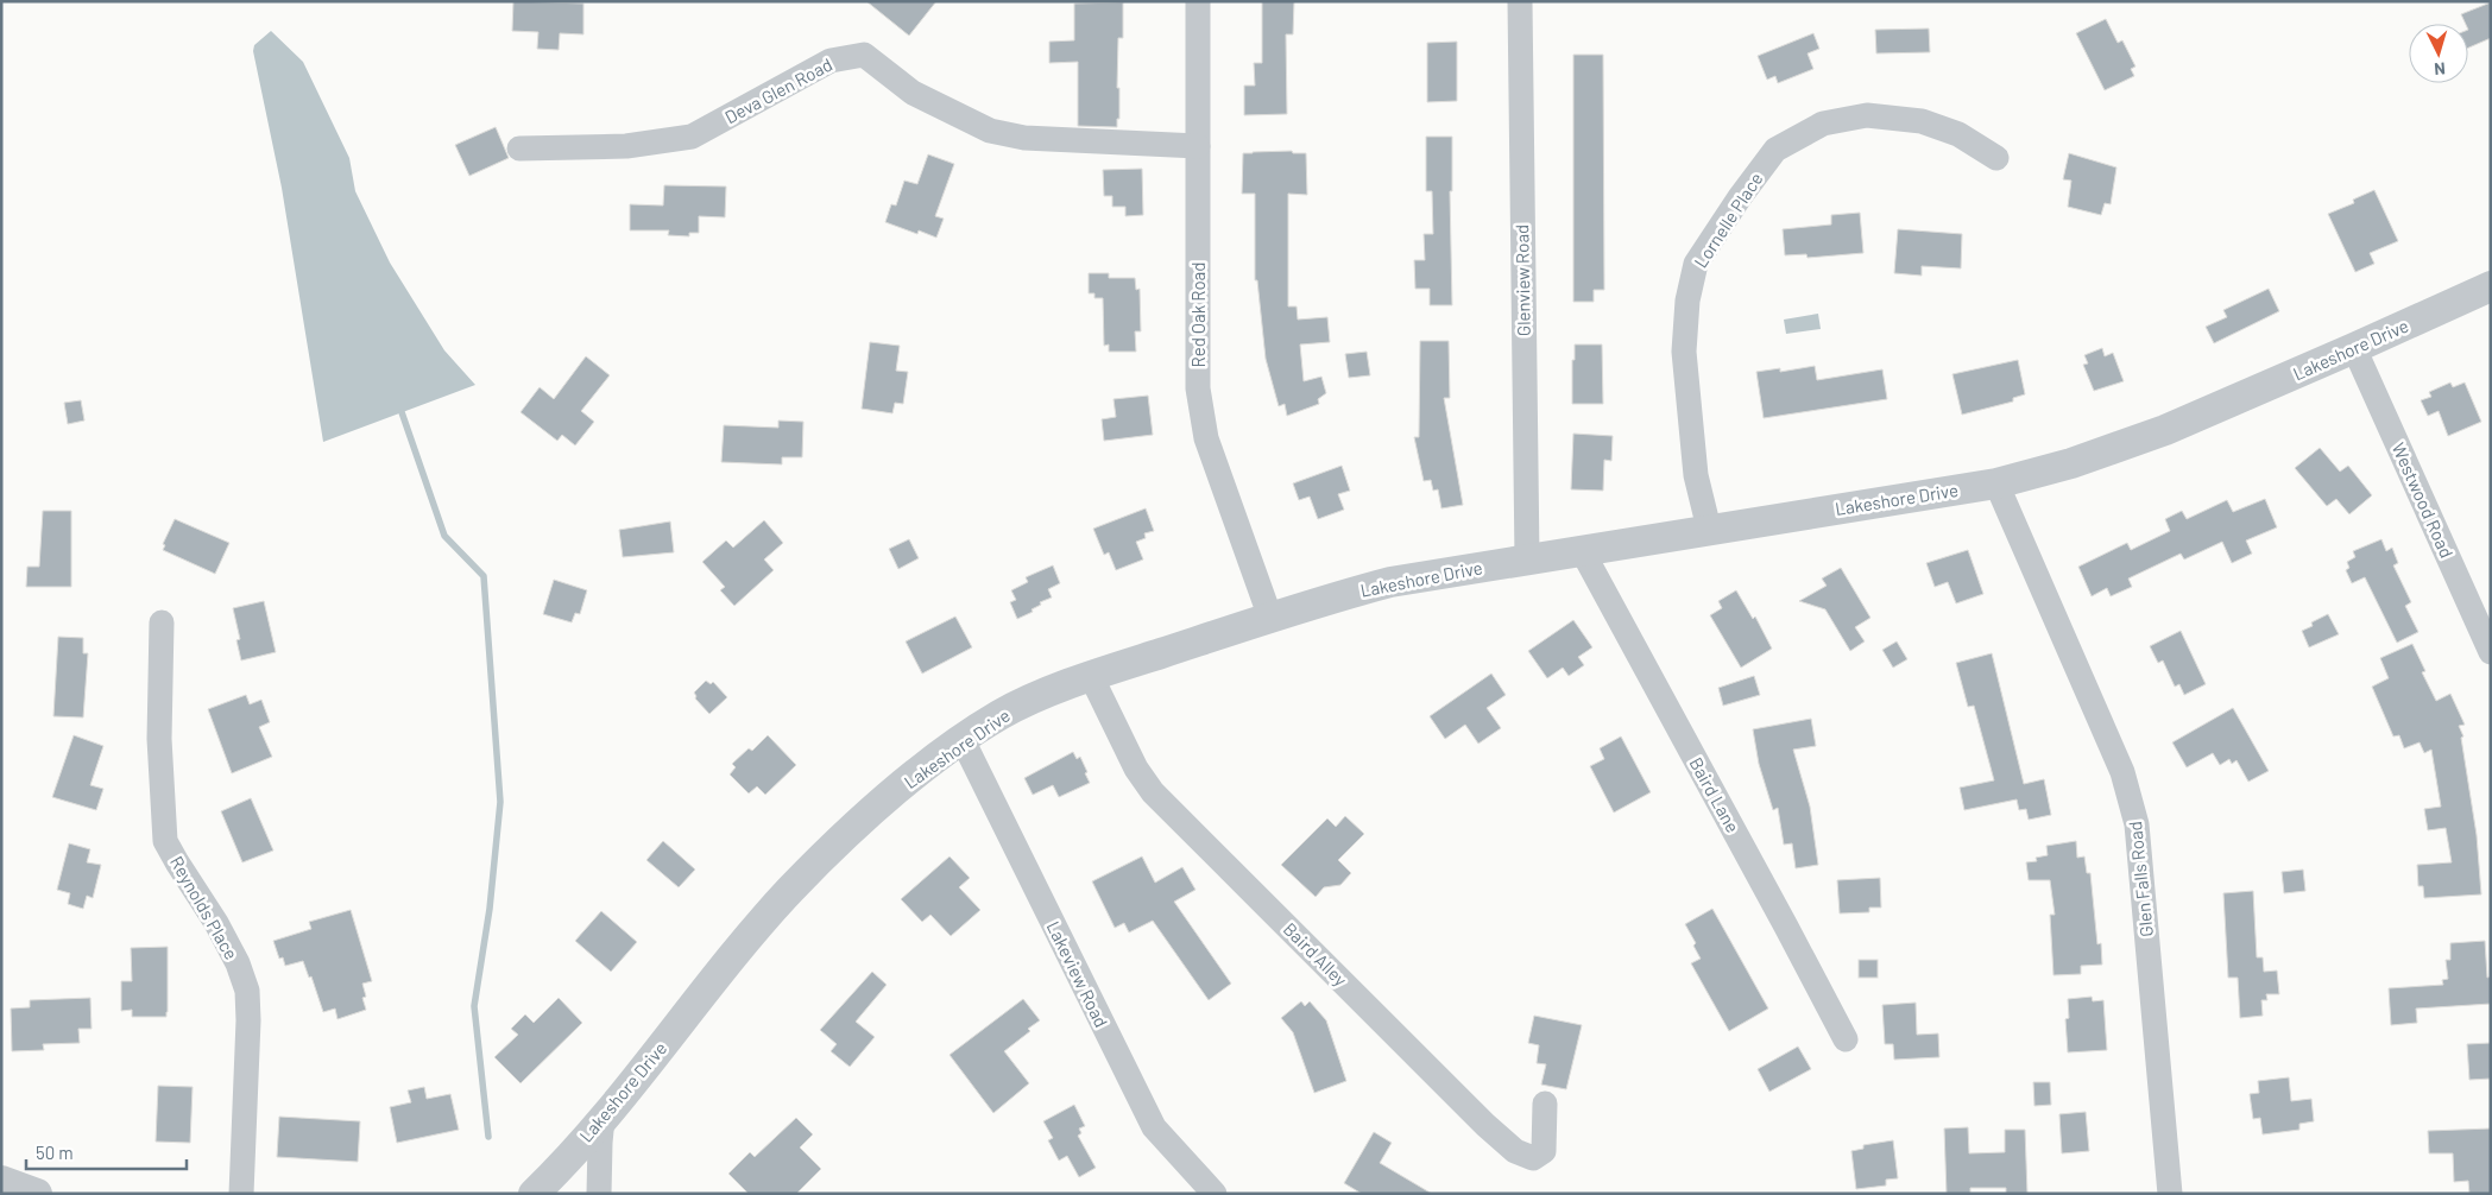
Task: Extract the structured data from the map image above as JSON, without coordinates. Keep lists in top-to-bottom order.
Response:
{
  "streets": {
    "street": [
      "Deva Glen Road",
      "Lornelle Place",
      "Glenview Road",
      "Red Oak Road",
      "Lakeshore Drive",
      "Westwood Road",
      "Baird Lane",
      "Glen Falls Road",
      "Reynolds Place",
      "Baird Alley",
      "Lakeview Road"
    ]
  },
  "crossings": [
    ["Deva Glen Road", "Red Oak Road"],
    ["Lornelle Place", "Lakeshore Drive"],
    ["Glenview Road", "Lakeshore Drive"],
    ["Red Oak Road", "Lakeshore Drive"],
    ["Lakeshore Drive", "Westwood Road"],
    ["Lakeshore Drive", "Baird Lane"],
    ["Lakeshore Drive", "Glen Falls Road"],
    ["Lakeshore Drive", "Baird Alley"],
    ["Lakeshore Drive", "Lakeview Road"]
  ],
  "scale_bar": "50 m",
  "north": "bottom"
}
